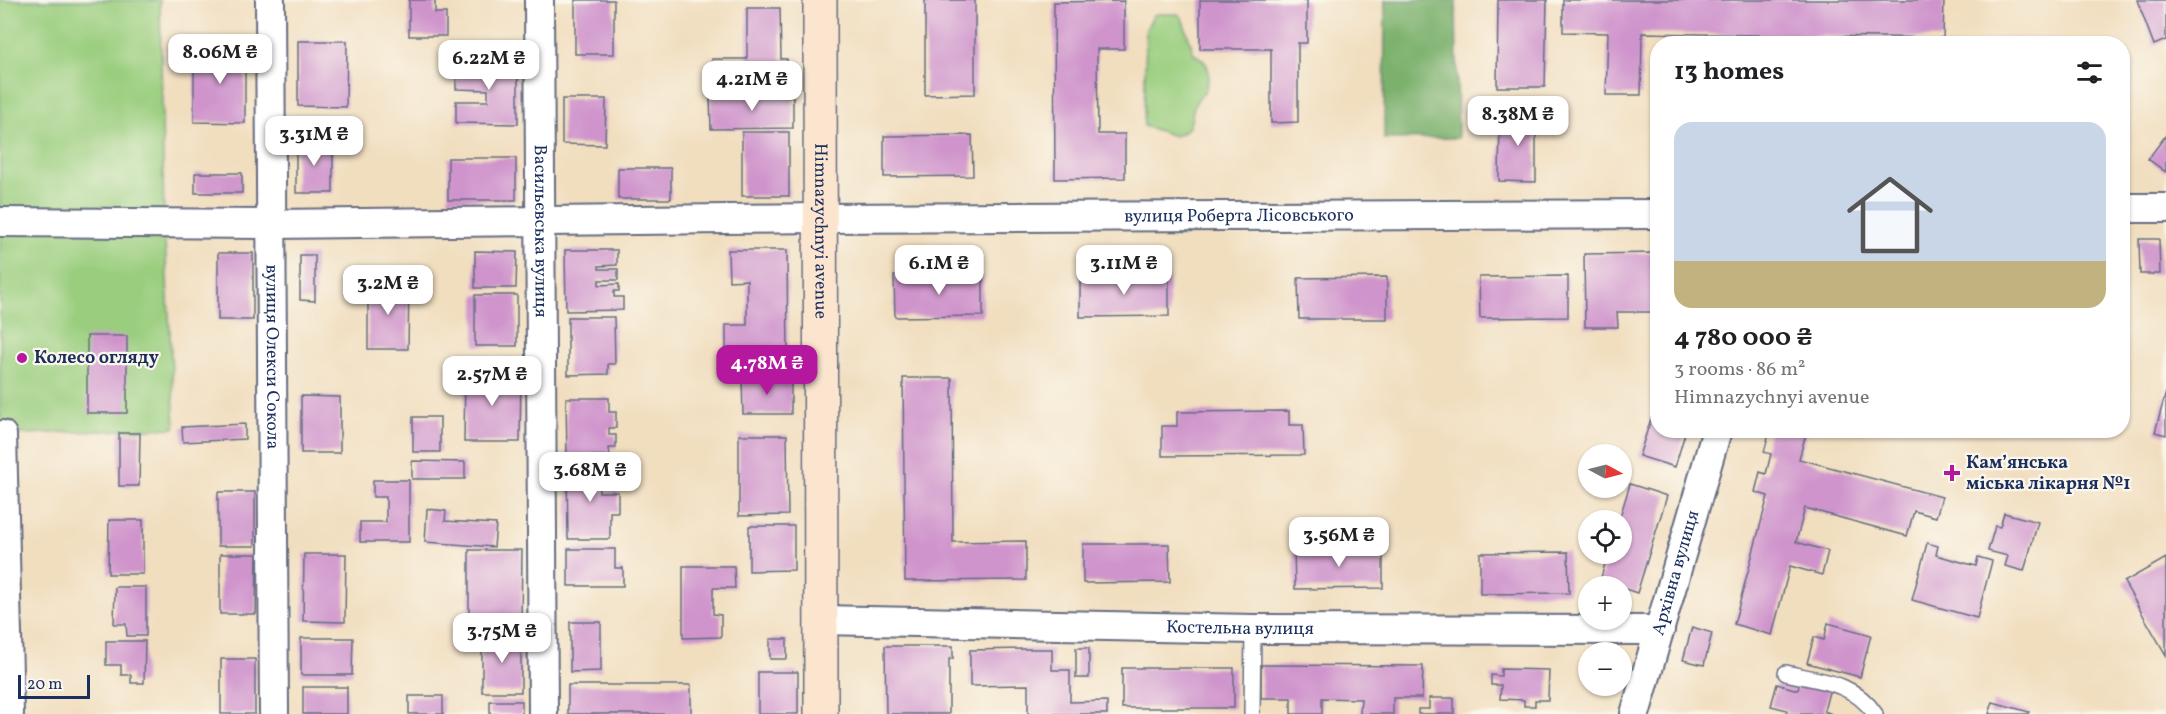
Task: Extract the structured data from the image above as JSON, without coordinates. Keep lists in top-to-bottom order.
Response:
{
  "streets": {
    "main road": ["Himnazychnyi avenue"],
    "street": [
      "вулиця Роберта Лісовського",
      "Васильєвська вулиця",
      "вулиця Олекси Сокола",
      "Архівна вулиця",
      "Костельна вулиця"
    ]
  },
  "crossings": [
    ["вулиця Роберта Лісовського", "Васильєвська вулиця"],
    ["вулиця Роберта Лісовського", "Himnazychnyi avenue"],
    ["вулиця Роберта Лісовського", "вулиця Олекси Сокола"],
    ["Himnazychnyi avenue", "Костельна вулиця"],
    ["Архівна вулиця", "Костельна вулиця"]
  ],
  "places": {
    "other": ["Колесо огляду"],
    "health": ["Кам’янська міська лікарня №1"]
  },
  "scale_bar": "20 m",
  "north": "right",
  "page": {
    "price": [
      "8.06M ₴",
      "6.22M ₴",
      "4.21M ₴",
      "8.38M ₴",
      "3.31M ₴",
      "6.1M ₴",
      "3.11M ₴",
      "3.2M ₴",
      "4.78M ₴",
      "2.57M ₴",
      "3.68M ₴",
      "3.56M ₴",
      "3.75M ₴"
    ],
    "heading": "13 homes",
    "list": [
      {
        "name": "4 780 000 ₴",
        "note": "3 rooms · 86 m² · Himnazychnyi avenue"
      }
    ],
    "map_buttons": ["+", "−"],
    "scale": "20 m"
  }
}
